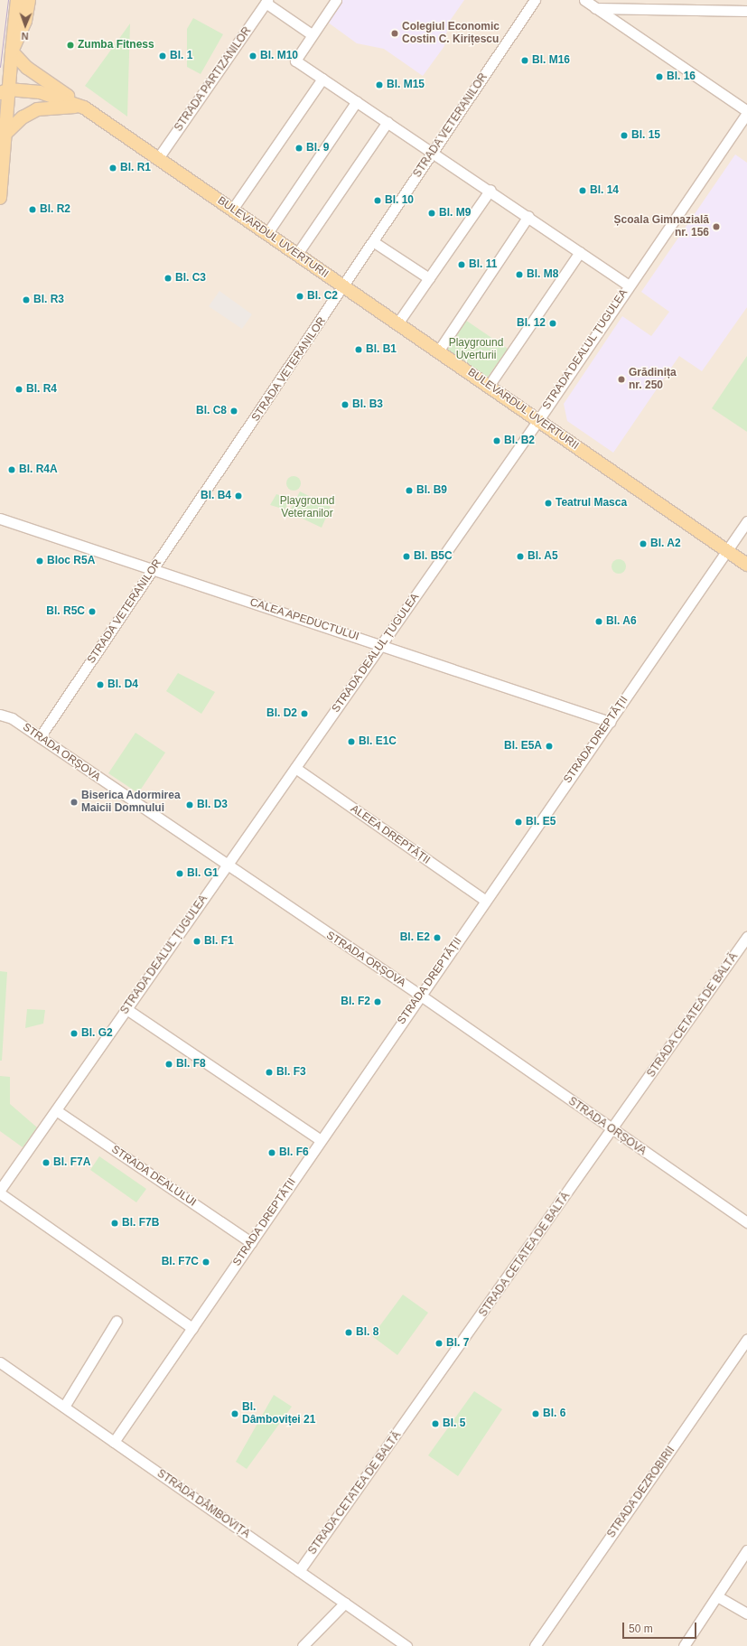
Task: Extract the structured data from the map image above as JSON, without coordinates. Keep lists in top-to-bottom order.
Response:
{
  "streets": {
    "main road": ["BULEVARDUL UVERTURII"],
    "street": [
      "STRADA PARTIZANILOR",
      "STRADA VETERANILOR",
      "STRADA DEALUL ȚUGULEA",
      "CALEA APEDUCTULUI",
      "STRADA DREPTĂȚII",
      "STRADA ORȘOVA",
      "ALEEA DREPTĂȚII",
      "STRADA CETATEA DE BALTĂ",
      "STRADA DEALULUI",
      "STRADA DEZROBIRII",
      "STRADA DÂMBOVIȚA"
    ]
  },
  "crossings": [
    ["STRADA PARTIZANILOR", "BULEVARDUL UVERTURII"],
    ["STRADA VETERANILOR", "BULEVARDUL UVERTURII"],
    ["STRADA VETERANILOR", "CALEA APEDUCTULUI"],
    ["STRADA VETERANILOR", "STRADA ORȘOVA"],
    ["BULEVARDUL UVERTURII", "STRADA DEALUL ȚUGULEA"],
    ["BULEVARDUL UVERTURII", "STRADA DREPTĂȚII"],
    ["STRADA DEALUL ȚUGULEA", "CALEA APEDUCTULUI"],
    ["STRADA DEALUL ȚUGULEA", "STRADA ORȘOVA"],
    ["STRADA DEALUL ȚUGULEA", "ALEEA DREPTĂȚII"],
    ["STRADA DEALUL ȚUGULEA", "STRADA DEALULUI"],
    ["CALEA APEDUCTULUI", "STRADA DREPTĂȚII"],
    ["STRADA DREPTĂȚII", "STRADA ORȘOVA"],
    ["STRADA DREPTĂȚII", "ALEEA DREPTĂȚII"],
    ["STRADA DREPTĂȚII", "STRADA DEALULUI"],
    ["STRADA DREPTĂȚII", "STRADA DÂMBOVIȚA"],
    ["STRADA ORȘOVA", "STRADA CETATEA DE BALTĂ"],
    ["STRADA CETATEA DE BALTĂ", "STRADA DÂMBOVIȚA"]
  ],
  "parks": ["Playground Uverturii", "Playground Veteranilor"],
  "places": [
    "Colegiul Economic Costin C. Kirițescu",
    "Zumba Fitness",
    "Bl. 1",
    "Bl. M10",
    "Bl. M16",
    "Bl. 16",
    "Bl. M15",
    "Bl. 15",
    "Bl. 9",
    "Bl. R1",
    "Bl. 14",
    "Bl. 10",
    "Bl. R2",
    "Bl. M9",
    "Școala Gimnazială nr. 156",
    "Bl. 11",
    "Bl. M8",
    "Bl. C3",
    "Bl. C2",
    "Bl. R3",
    "Bl. 12",
    "Bl. B1",
    "Grădinița nr. 250",
    "Bl. R4",
    "Bl. B3",
    "Bl. C8",
    "Bl. B2",
    "Bl. R4A",
    "Bl. B9",
    "Bl. B4",
    "Teatrul Masca",
    "Bl. A2",
    "Bl. B5C",
    "Bl. A5",
    "Bloc R5A",
    "Bl. R5C",
    "Bl. A6",
    "Bl. D4",
    "Bl. D2",
    "Bl. E1C",
    "Bl. E5A",
    "Biserica Adormirea Maicii Domnului",
    "Bl. D3",
    "Bl. E5",
    "Bl. G1",
    "Bl. E2",
    "Bl. F1",
    "Bl. F2",
    "Bl. G2",
    "Bl. F8",
    "Bl. F3",
    "Bl. F6",
    "Bl. F7A",
    "Bl. F7B",
    "Bl. F7C",
    "Bl. 8",
    "Bl. 7",
    "Bl. Dâmboviței 21",
    "Bl. 6",
    "Bl. 5"
  ],
  "scale_bar": "50 m",
  "north": "bottom"
}
